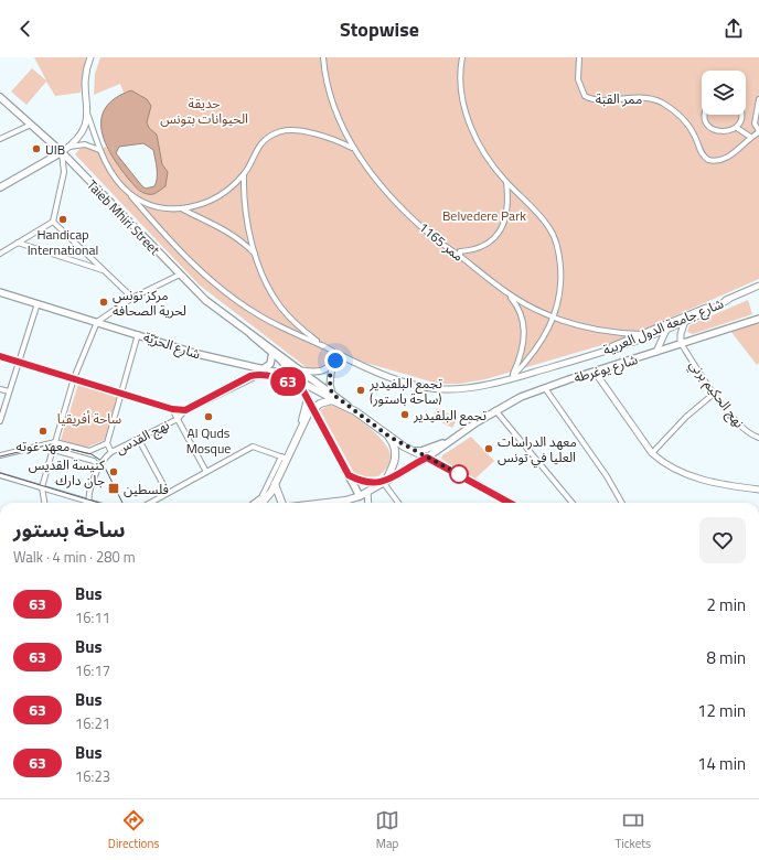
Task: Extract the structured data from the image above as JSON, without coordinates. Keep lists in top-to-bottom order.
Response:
{
  "streets": {
    "main road": [
      "Taieb Mhiri Street",
      "شارع الحرّيّة",
      "شارع يوغرطة",
      "نهج القدس"
    ],
    "street": [
      "ممر القبة",
      "ممر 1165",
      "شارع جامعة الدول العربية",
      "نهج الحكيم برني"
    ]
  },
  "crossings": [
    ["ممر 1165", "شارع جامعة الدول العربية"],
    ["شارع يوغرطة", "نهج الحكيم برني"]
  ],
  "parks": ["حديقة الحيوانات بتونس", "Belvedere Park", "ساحة أفريقيا"],
  "places": {
    "other": [
      "UIB",
      "Handicap International",
      "مركز تونس لحرية الصحافة",
      "تجمع البلفيدير (ساحة باستور)",
      "تجمع البلفيدير",
      "Al Quds Mosque",
      "معهد غوته",
      "معهد الدراسات العليا في تونس",
      "كنيسة القديس جان دارك"
    ],
    "transit": ["فلسطين"]
  },
  "lines": ["bus line 63"],
  "page": {
    "header": "Stopwise",
    "on_map": "63",
    "heading": ["ساحة بستور", "Walk · 4 min · 280 m"],
    "list": [
      {
        "mark": "63",
        "name": "Bus",
        "note": "16:11",
        "value": "2 min"
      },
      {
        "mark": "63",
        "name": "Bus",
        "note": "16:17",
        "value": "8 min"
      },
      {
        "mark": "63",
        "name": "Bus",
        "note": "16:21",
        "value": "12 min"
      },
      {
        "mark": "63",
        "name": "Bus",
        "note": "16:23",
        "value": "14 min"
      }
    ],
    "tabs": ["Directions", "Map", "Tickets"]
  }
}
